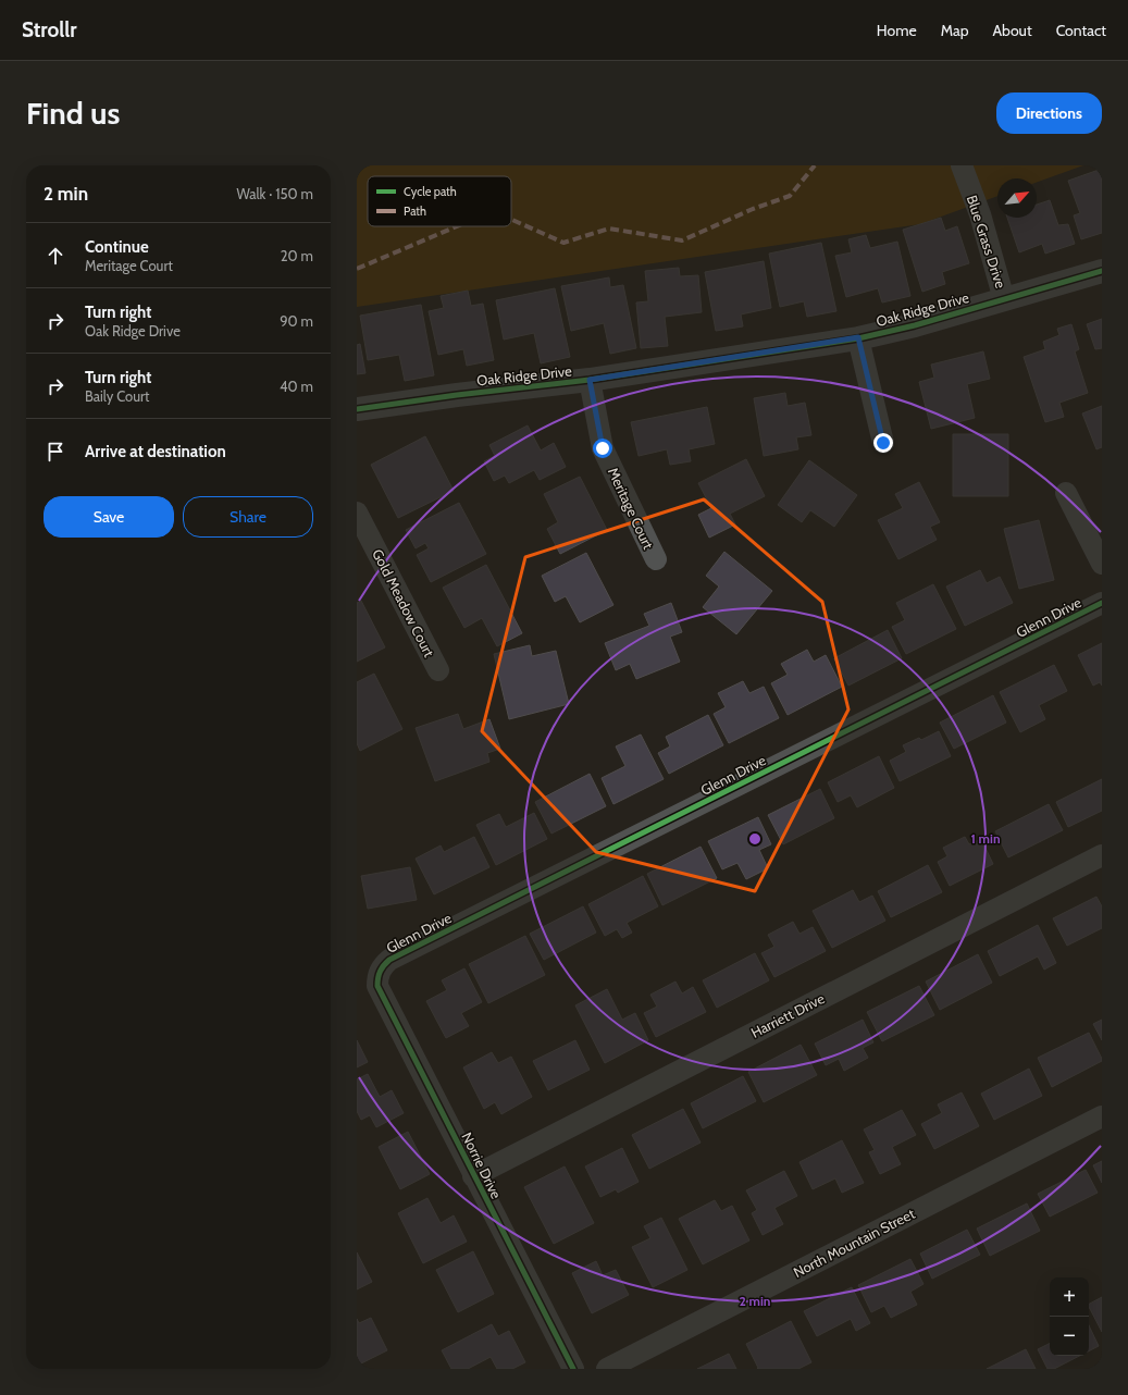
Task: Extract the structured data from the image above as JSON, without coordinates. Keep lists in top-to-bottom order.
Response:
{
  "streets": {
    "street": [
      "Blue Grass Drive",
      "Oak Ridge Drive",
      "Meritage Court",
      "Gold Meadow Court",
      "Glenn Drive",
      "Harriett Drive",
      "Norrie Drive",
      "North Mountain Street"
    ]
  },
  "crossings": [
    ["Blue Grass Drive", "Oak Ridge Drive"],
    ["Oak Ridge Drive", "Meritage Court"],
    ["Glenn Drive", "Norrie Drive"],
    ["Harriett Drive", "Norrie Drive"]
  ],
  "legend": ["Cycle path", "Path"],
  "north": "top right",
  "page": {
    "header": "Strollr",
    "nav": [
      "Home",
      "Map",
      "About",
      "Contact"
    ],
    "buttons": [
      "Directions",
      ["Save", "Share"]
    ],
    "title": "Find us",
    "heading": ["2 min", "Walk · 150 m"],
    "list": [
      ["Continue", "Meritage Court", "20 m"],
      ["Turn right", "Oak Ridge Drive", "90 m"],
      ["Turn right", "Baily Court", "40 m"],
      "Arrive at destination"
    ],
    "map_buttons": ["+", "−"]
  },
  "rings": ["1 min", "2 min"]
}
